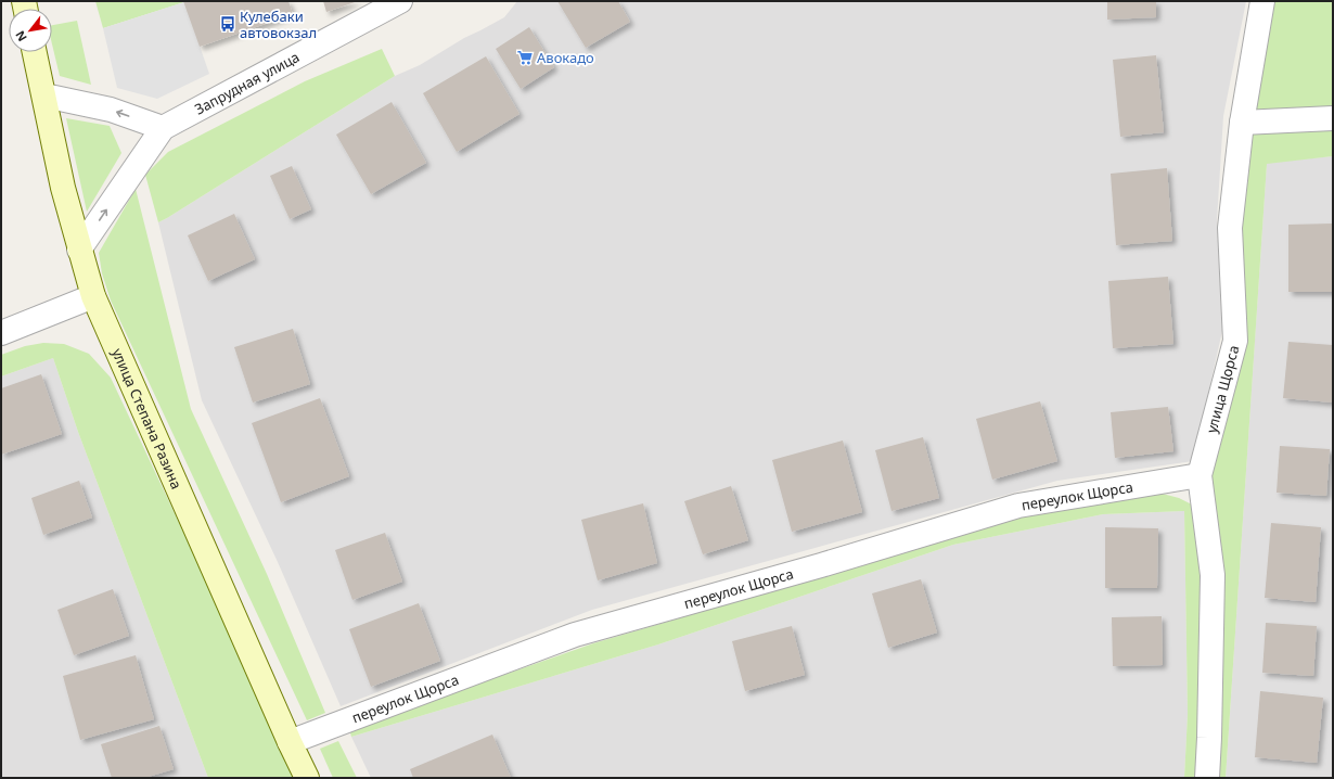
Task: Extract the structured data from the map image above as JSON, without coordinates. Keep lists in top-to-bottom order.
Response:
{
  "streets": {
    "main road": ["улица Степана Разина"],
    "street": ["Запрудная улица", "улица Щорса", "переулок Щорса"]
  },
  "crossings": [
    ["Запрудная улица", "улица Степана Разина"],
    ["улица Щорса", "переулок Щорса"],
    ["улица Степана Разина", "переулок Щорса"]
  ],
  "one_way": ["Запрудная улица"],
  "places": {
    "bus stop": ["Кулебаки автовокзал"],
    "supermarket": ["Авокадо"]
  },
  "north": "bottom left"
}
